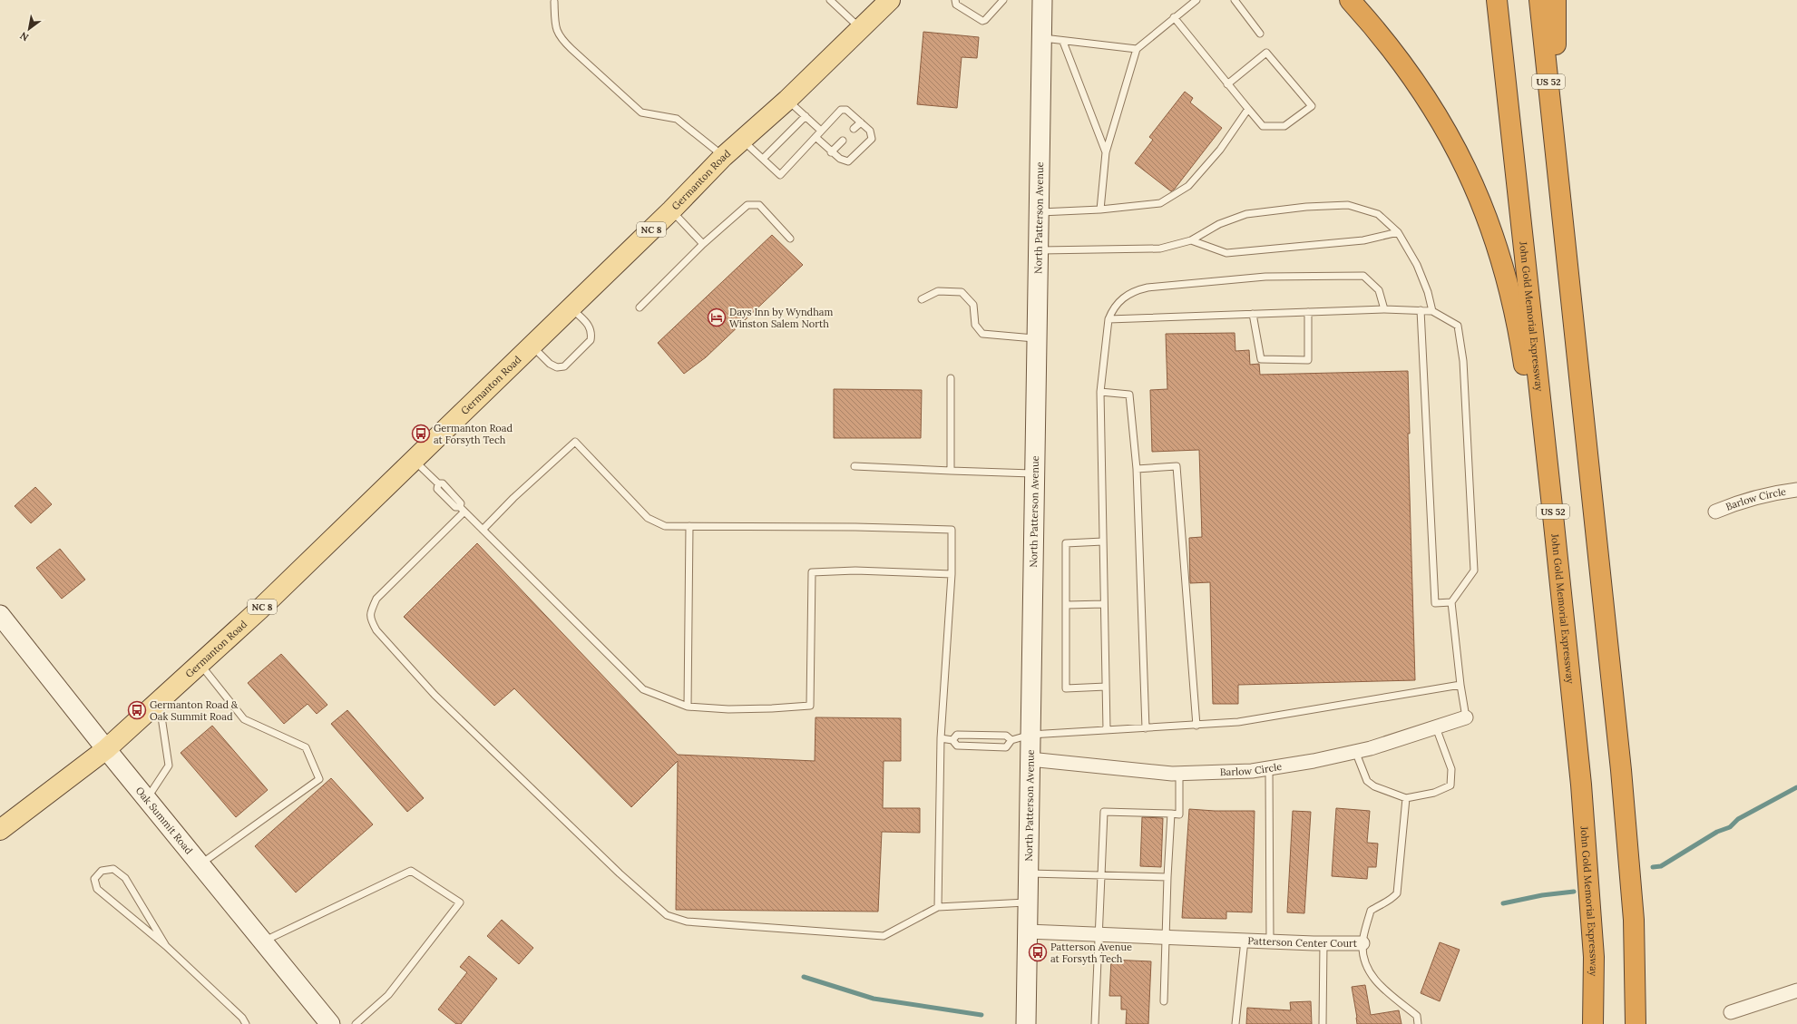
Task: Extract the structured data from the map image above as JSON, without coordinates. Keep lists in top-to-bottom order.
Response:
{
  "streets": {
    "highway": ["US 52", "John Gold Memorial Expressway"],
    "main road": [
      "Germanton Road",
      "North Patterson Avenue",
      "NC 8",
      "Oak Summit Road"
    ],
    "street": ["Barlow Circle", "Patterson Center Court"]
  },
  "crossings": [
    ["Germanton Road", "Oak Summit Road"],
    ["North Patterson Avenue", "Barlow Circle"],
    ["North Patterson Avenue", "Patterson Center Court"]
  ],
  "places": {
    "hotel": ["Days Inn by Wyndham Winston Salem North"],
    "bus stop": ["Germanton Road at Forsyth Tech", "Germanton Road & Oak Summit Road", "Patterson Avenue at Forsyth Tech"]
  },
  "north": "bottom left"
}
